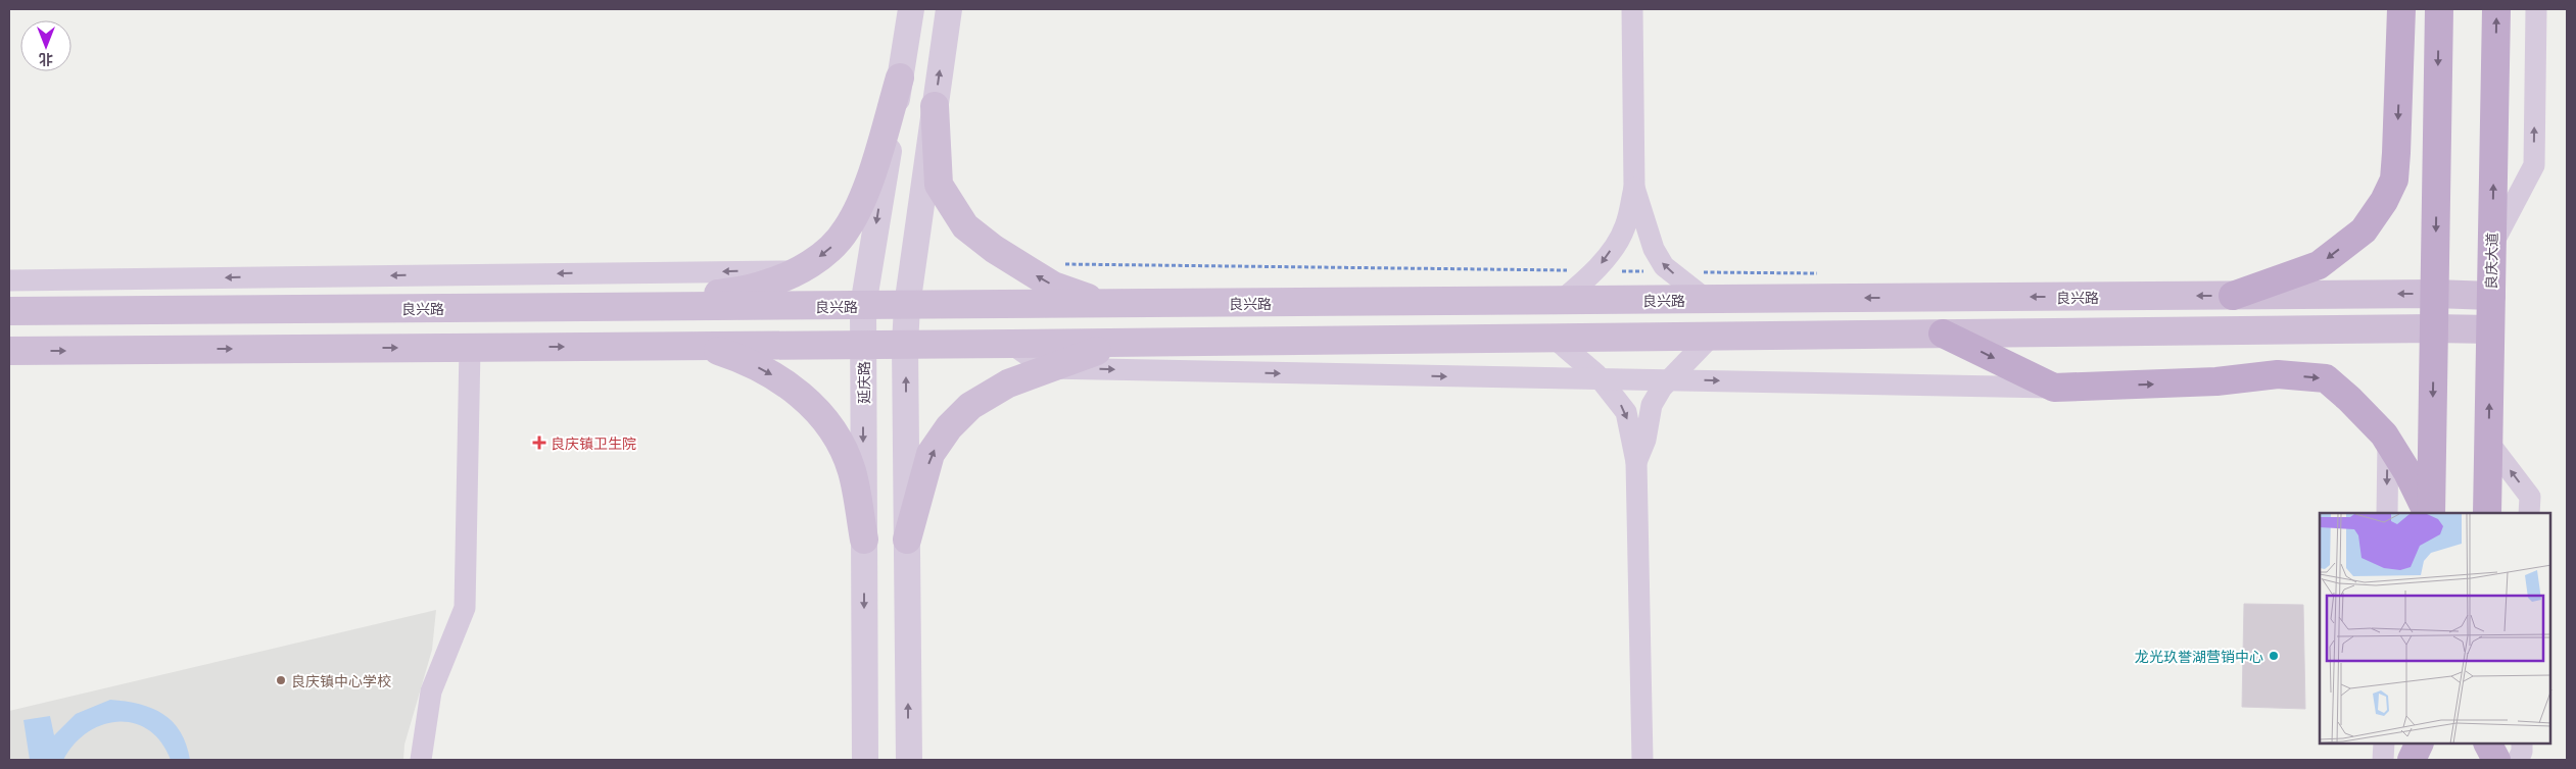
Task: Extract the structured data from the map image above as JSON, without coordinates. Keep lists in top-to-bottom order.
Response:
{
  "streets": {
    "main road": ["良庆大道", "良兴路"],
    "street": ["延庆路"]
  },
  "crossings": [
    ["良庆大道", "良兴路"],
    ["良兴路", "延庆路"]
  ],
  "places": {
    "health": ["良庆镇卫生院"],
    "other": ["龙光玖誉湖营销中心", "良庆镇中心学校"]
  },
  "north": "bottom"
}
